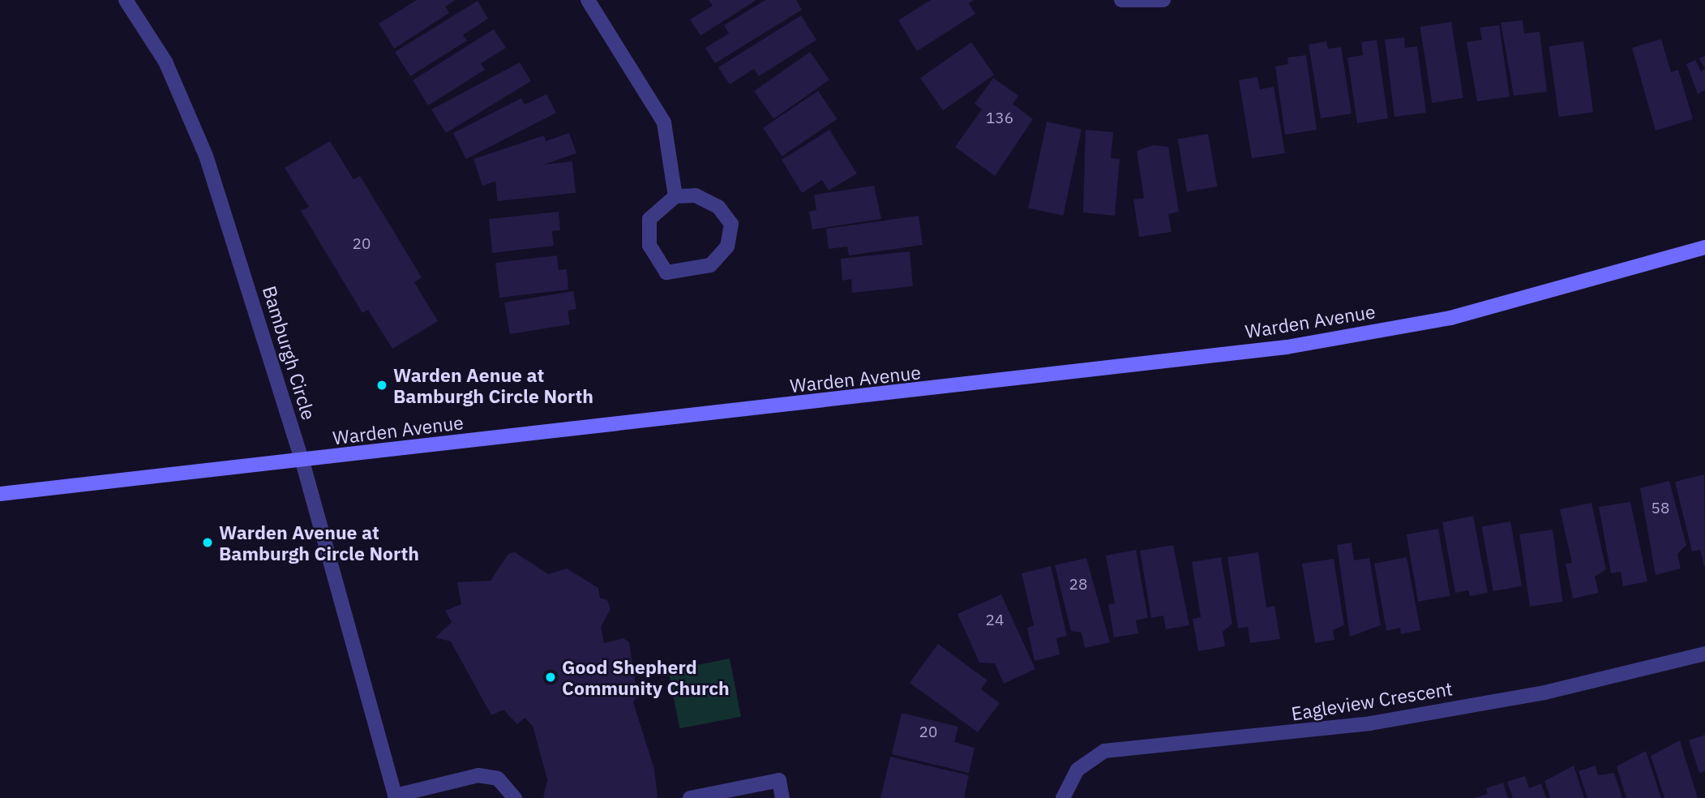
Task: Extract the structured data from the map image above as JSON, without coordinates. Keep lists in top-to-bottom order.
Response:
{
  "streets": {
    "main road": ["Warden Avenue"],
    "street": ["Bamburgh Circle", "Eagleview Crescent"]
  },
  "crossings": [
    ["Warden Avenue", "Bamburgh Circle"]
  ],
  "places": ["Warden Aenue at Bamburgh Circle North", "Warden Avenue at Bamburgh Circle North", "Good Shepherd Community Church"],
  "house_numbers": [
    "136",
    "20",
    "58",
    "28",
    "24",
    "20"
  ]
}
